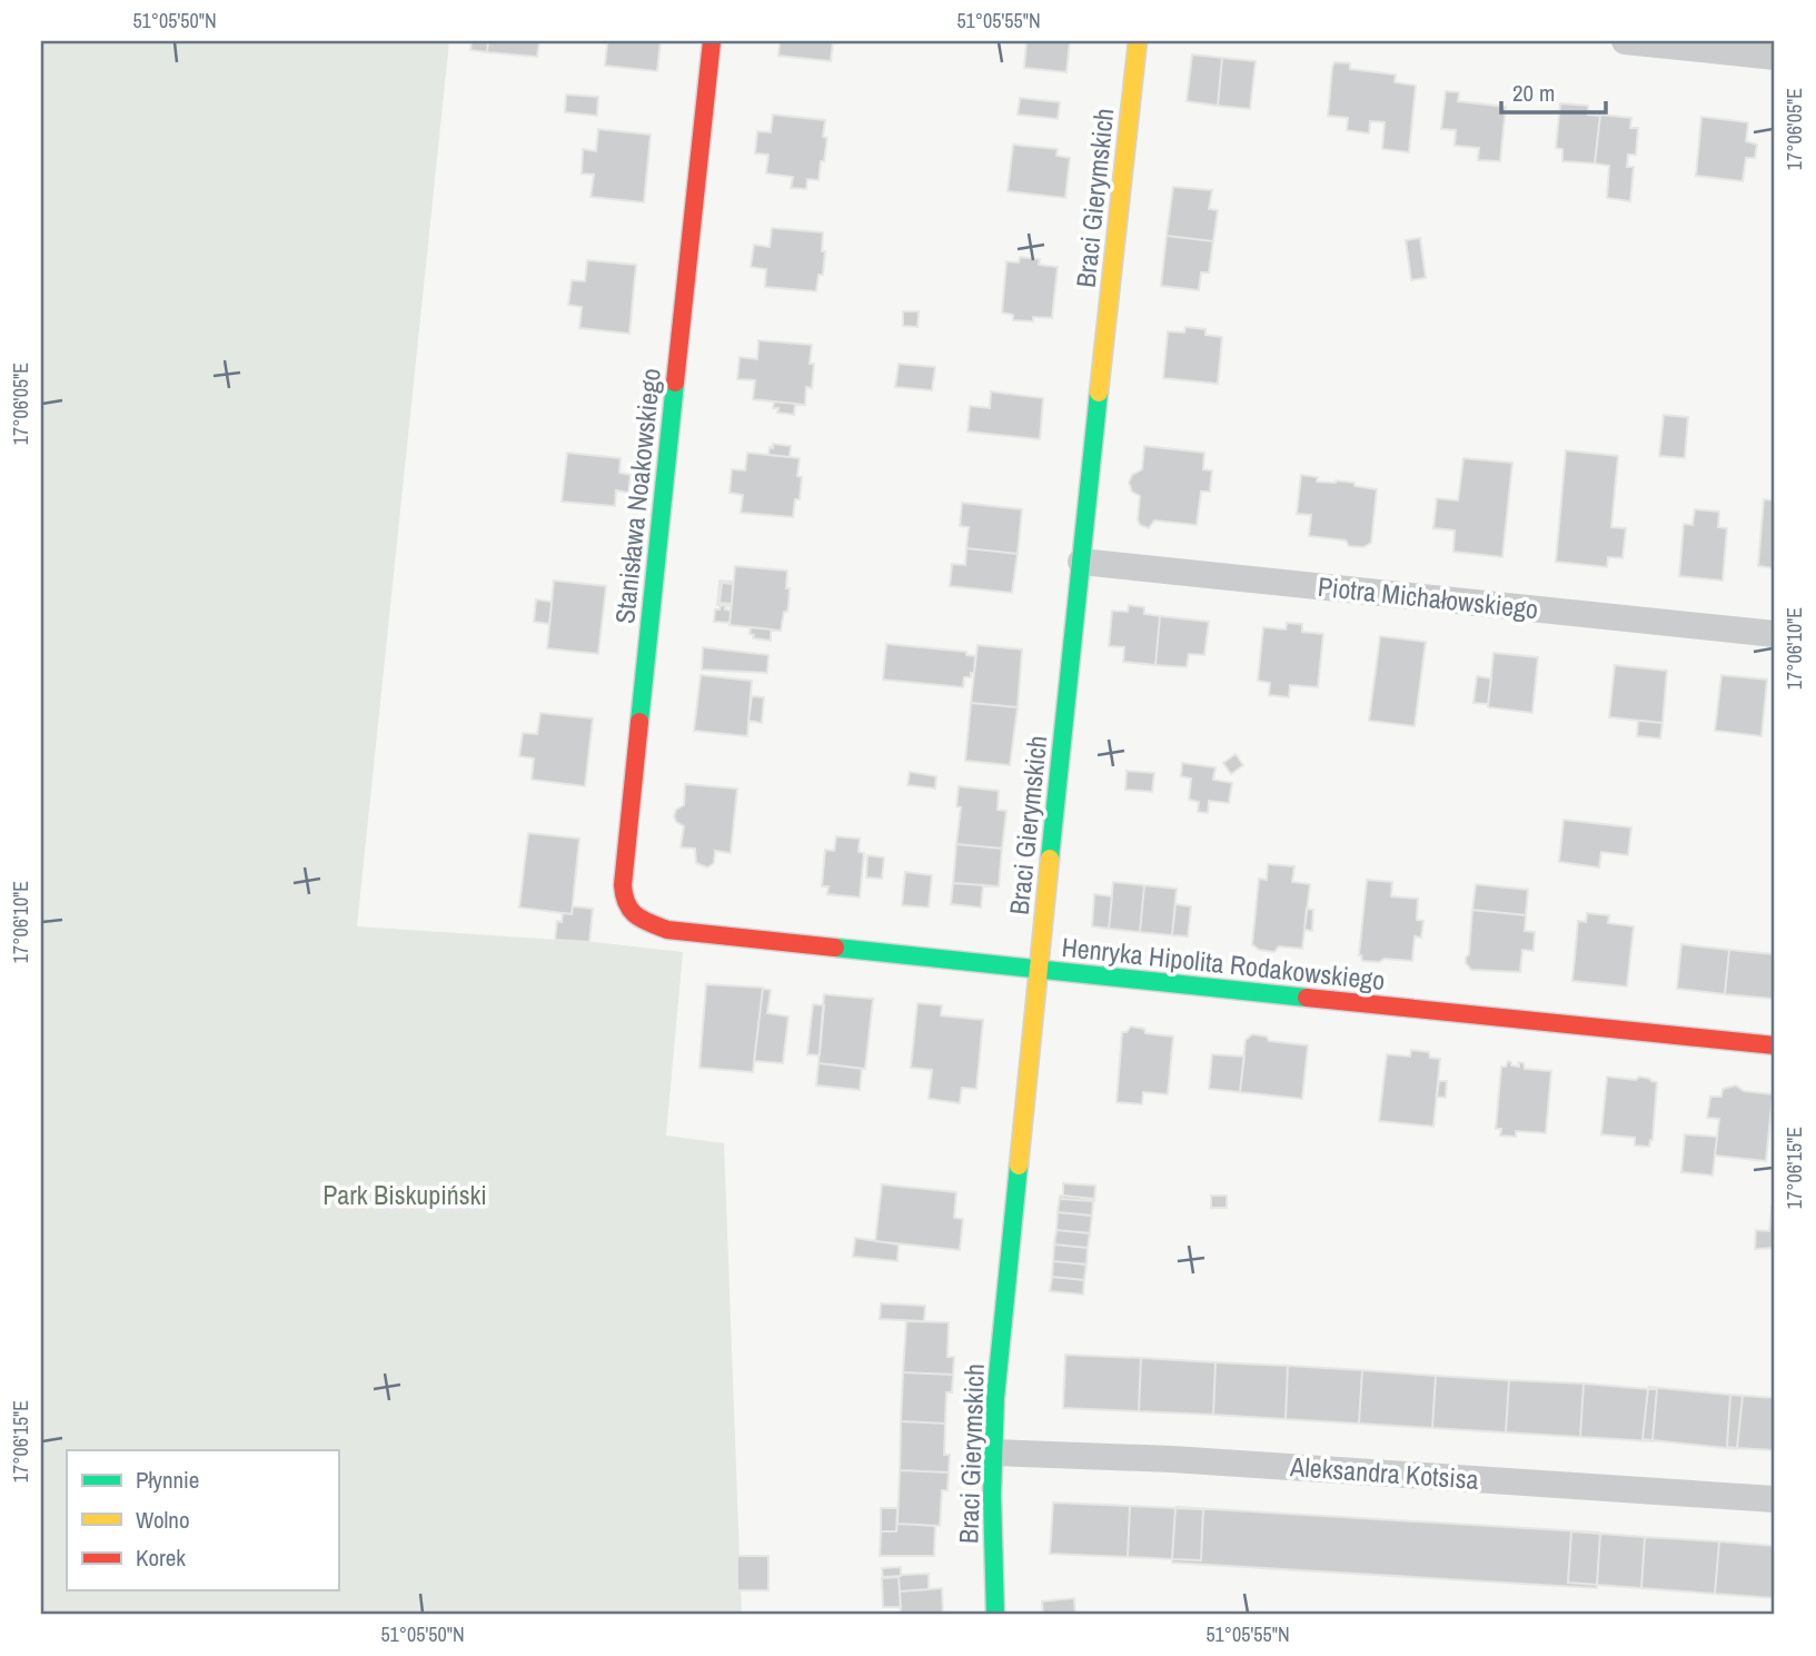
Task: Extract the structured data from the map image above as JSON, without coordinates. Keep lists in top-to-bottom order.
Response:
{
  "streets": {
    "street": [
      "Braci Gierymskich",
      "Stanisława Noakowskiego",
      "Piotra Michałowskiego",
      "Henryka Hipolita Rodakowskiego",
      "Aleksandra Kotsisa"
    ]
  },
  "crossings": [
    ["Braci Gierymskich", "Piotra Michałowskiego"],
    ["Braci Gierymskich", "Henryka Hipolita Rodakowskiego"],
    ["Braci Gierymskich", "Aleksandra Kotsisa"],
    ["Stanisława Noakowskiego", "Henryka Hipolita Rodakowskiego"]
  ],
  "parks": ["Park Biskupiński"],
  "legend": ["Płynnie", "Wolno", "Korek"],
  "scale_bar": "20 m",
  "coordinates": [
    "51°05'50\"N",
    "51°05'55\"N",
    "17°06'05\"E",
    "17°06'10\"E",
    "17°06'15\"E"
  ]
}
